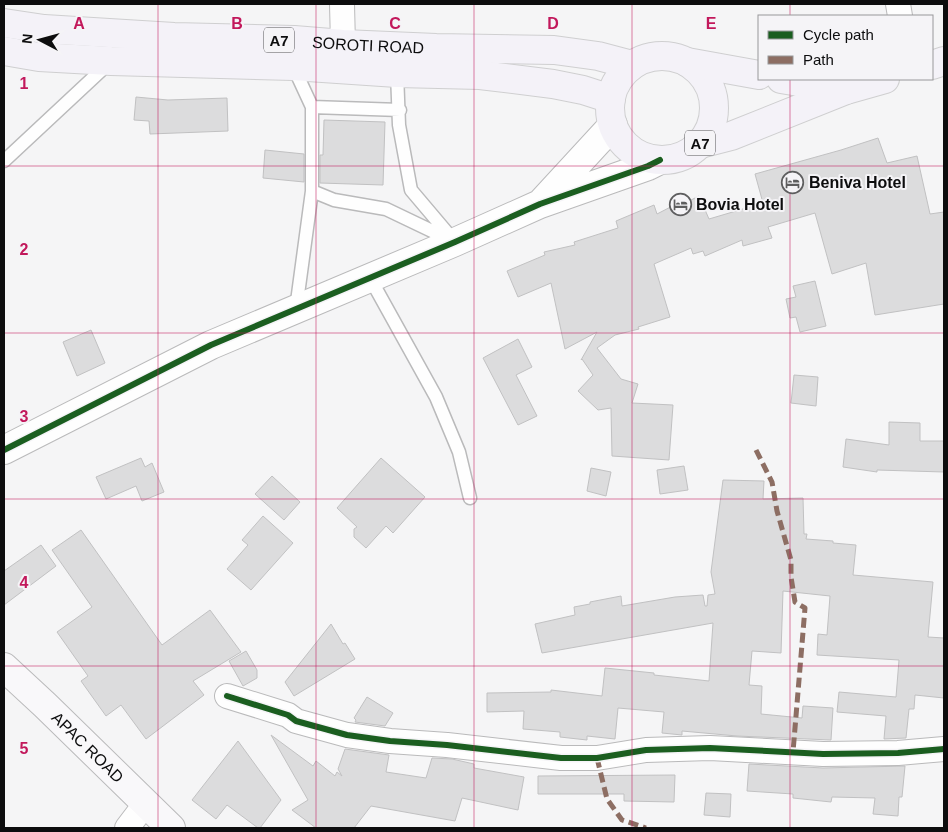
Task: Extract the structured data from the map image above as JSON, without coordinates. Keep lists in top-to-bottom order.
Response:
{
  "streets": {
    "main road": ["A7", "SOROTI ROAD", "APAC ROAD"]
  },
  "crossings": [
    ["A7", "SOROTI ROAD"]
  ],
  "places": {
    "hotel": ["Beniva Hotel", "Bovia Hotel"]
  },
  "legend": ["Cycle path", "Path"],
  "north": "left",
  "grid": {
    "columns": [
      "A",
      "B",
      "C",
      "D",
      "E"
    ],
    "rows": [
      "1",
      "2",
      "3",
      "4",
      "5"
    ]
  }
}
